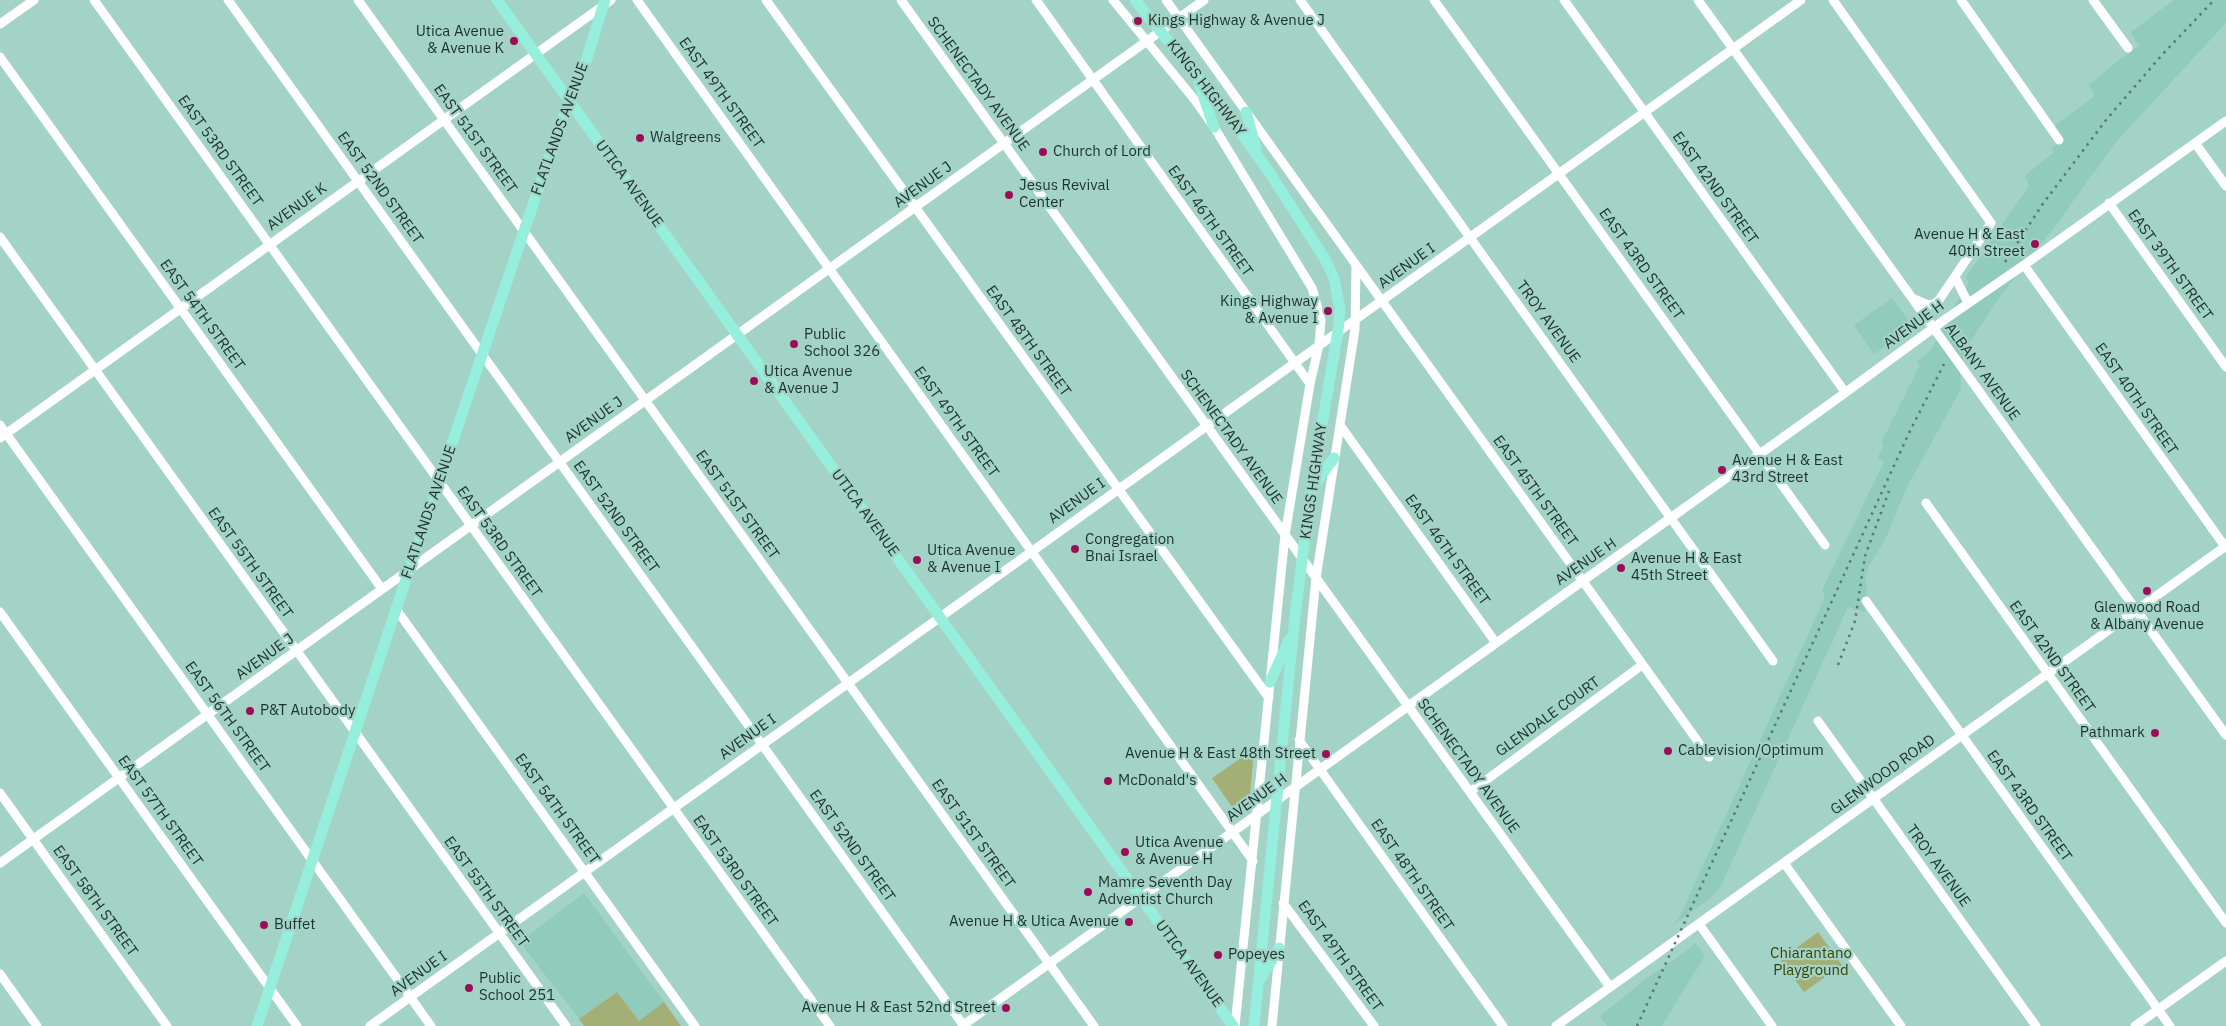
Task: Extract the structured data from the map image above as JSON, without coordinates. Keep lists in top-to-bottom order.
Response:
{
  "streets": {
    "main road": ["KINGS HIGHWAY", "FLATLANDS AVENUE", "UTICA AVENUE"],
    "street": [
      "SCHENECTADY AVENUE",
      "EAST 49TH STREET",
      "EAST 51ST STREET",
      "EAST 53RD STREET",
      "AVENUE J",
      "EAST 52ND STREET",
      "EAST 42ND STREET",
      "AVENUE K",
      "EAST 46TH STREET",
      "EAST 43RD STREET",
      "EAST 39TH STREET",
      "AVENUE I",
      "EAST 54TH STREET",
      "TROY AVENUE",
      "AVENUE H",
      "EAST 48TH STREET",
      "ALBANY AVENUE",
      "EAST 40TH STREET",
      "EAST 45TH STREET",
      "EAST 55TH STREET",
      "EAST 56TH STREET",
      "GLENDALE COURT",
      "GLENWOOD ROAD",
      "EAST 57TH STREET",
      "EAST 58TH STREET"
    ]
  },
  "crossings": [
    ["SCHENECTADY AVENUE", "KINGS HIGHWAY"],
    ["SCHENECTADY AVENUE", "AVENUE J"],
    ["SCHENECTADY AVENUE", "AVENUE I"],
    ["SCHENECTADY AVENUE", "AVENUE H"],
    ["SCHENECTADY AVENUE", "GLENDALE COURT"],
    ["SCHENECTADY AVENUE", "GLENWOOD ROAD"],
    ["KINGS HIGHWAY", "EAST 49TH STREET"],
    ["KINGS HIGHWAY", "UTICA AVENUE"],
    ["KINGS HIGHWAY", "AVENUE J"],
    ["KINGS HIGHWAY", "EAST 46TH STREET"],
    ["KINGS HIGHWAY", "AVENUE I"],
    ["KINGS HIGHWAY", "AVENUE H"],
    ["KINGS HIGHWAY", "EAST 48TH STREET"],
    ["KINGS HIGHWAY", "EAST 45TH STREET"],
    ["EAST 49TH STREET", "AVENUE J"],
    ["EAST 49TH STREET", "AVENUE I"],
    ["EAST 49TH STREET", "AVENUE H"],
    ["FLATLANDS AVENUE", "EAST 51ST STREET"],
    ["FLATLANDS AVENUE", "EAST 53RD STREET"],
    ["FLATLANDS AVENUE", "UTICA AVENUE"],
    ["FLATLANDS AVENUE", "AVENUE J"],
    ["FLATLANDS AVENUE", "EAST 52ND STREET"],
    ["FLATLANDS AVENUE", "AVENUE K"],
    ["FLATLANDS AVENUE", "EAST 54TH STREET"],
    ["FLATLANDS AVENUE", "EAST 55TH STREET"],
    ["FLATLANDS AVENUE", "EAST 56TH STREET"],
    ["FLATLANDS AVENUE", "EAST 57TH STREET"],
    ["EAST 51ST STREET", "AVENUE J"],
    ["EAST 51ST STREET", "AVENUE K"],
    ["EAST 51ST STREET", "AVENUE I"],
    ["EAST 51ST STREET", "AVENUE H"],
    ["EAST 53RD STREET", "AVENUE J"],
    ["EAST 53RD STREET", "AVENUE K"],
    ["EAST 53RD STREET", "AVENUE I"],
    ["UTICA AVENUE", "AVENUE J"],
    ["UTICA AVENUE", "AVENUE K"],
    ["UTICA AVENUE", "AVENUE I"],
    ["UTICA AVENUE", "AVENUE H"],
    ["AVENUE J", "EAST 52ND STREET"],
    ["AVENUE J", "EAST 46TH STREET"],
    ["AVENUE J", "EAST 54TH STREET"],
    ["AVENUE J", "EAST 48TH STREET"],
    ["AVENUE J", "EAST 55TH STREET"],
    ["AVENUE J", "EAST 56TH STREET"],
    ["AVENUE J", "EAST 57TH STREET"],
    ["AVENUE J", "EAST 58TH STREET"],
    ["EAST 52ND STREET", "AVENUE K"],
    ["EAST 52ND STREET", "AVENUE I"],
    ["EAST 52ND STREET", "AVENUE H"],
    ["EAST 42ND STREET", "AVENUE I"],
    ["EAST 42ND STREET", "AVENUE H"],
    ["EAST 42ND STREET", "GLENWOOD ROAD"],
    ["AVENUE K", "EAST 54TH STREET"],
    ["AVENUE K", "EAST 55TH STREET"],
    ["AVENUE K", "EAST 56TH STREET"],
    ["EAST 46TH STREET", "AVENUE I"],
    ["EAST 46TH STREET", "AVENUE H"],
    ["EAST 43RD STREET", "AVENUE I"],
    ["EAST 43RD STREET", "AVENUE H"],
    ["EAST 43RD STREET", "GLENWOOD ROAD"],
    ["EAST 39TH STREET", "AVENUE H"],
    ["AVENUE I", "EAST 54TH STREET"],
    ["AVENUE I", "TROY AVENUE"],
    ["AVENUE I", "EAST 48TH STREET"],
    ["AVENUE I", "ALBANY AVENUE"],
    ["AVENUE I", "EAST 45TH STREET"],
    ["AVENUE I", "EAST 55TH STREET"],
    ["AVENUE I", "EAST 56TH STREET"],
    ["TROY AVENUE", "AVENUE H"],
    ["TROY AVENUE", "GLENWOOD ROAD"],
    ["AVENUE H", "EAST 48TH STREET"],
    ["AVENUE H", "ALBANY AVENUE"],
    ["AVENUE H", "EAST 40TH STREET"],
    ["AVENUE H", "EAST 45TH STREET"],
    ["ALBANY AVENUE", "GLENWOOD ROAD"],
    ["EAST 40TH STREET", "GLENWOOD ROAD"],
    ["EAST 45TH STREET", "GLENDALE COURT"]
  ],
  "parks": ["Chiarantano Playground"],
  "places": [
    "Kings Highway & Avenue J",
    "Utica Avenue & Avenue K",
    "Walgreens",
    "Church of Lord",
    "Jesus Revival Center",
    "Avenue H & East 40th Street",
    "Kings Highway & Avenue I",
    "Public School 326",
    "Utica Avenue & Avenue J",
    "Avenue H & East 43rd Street",
    "Congregation Bnai Israel",
    "Utica Avenue & Avenue I",
    "Avenue H & East 45th Street",
    "Glenwood Road & Albany Avenue",
    "P&T Autobody",
    "Pathmark",
    "Cablevision/Optimum",
    "Avenue H & East 48th Street",
    "McDonald's",
    "Utica Avenue & Avenue H",
    "Mamre Seventh Day Adventist Church",
    "Avenue H & Utica Avenue",
    "Buffet",
    "Popeyes",
    "Public School 251",
    "Avenue H & East 52nd Street"
  ]
}
